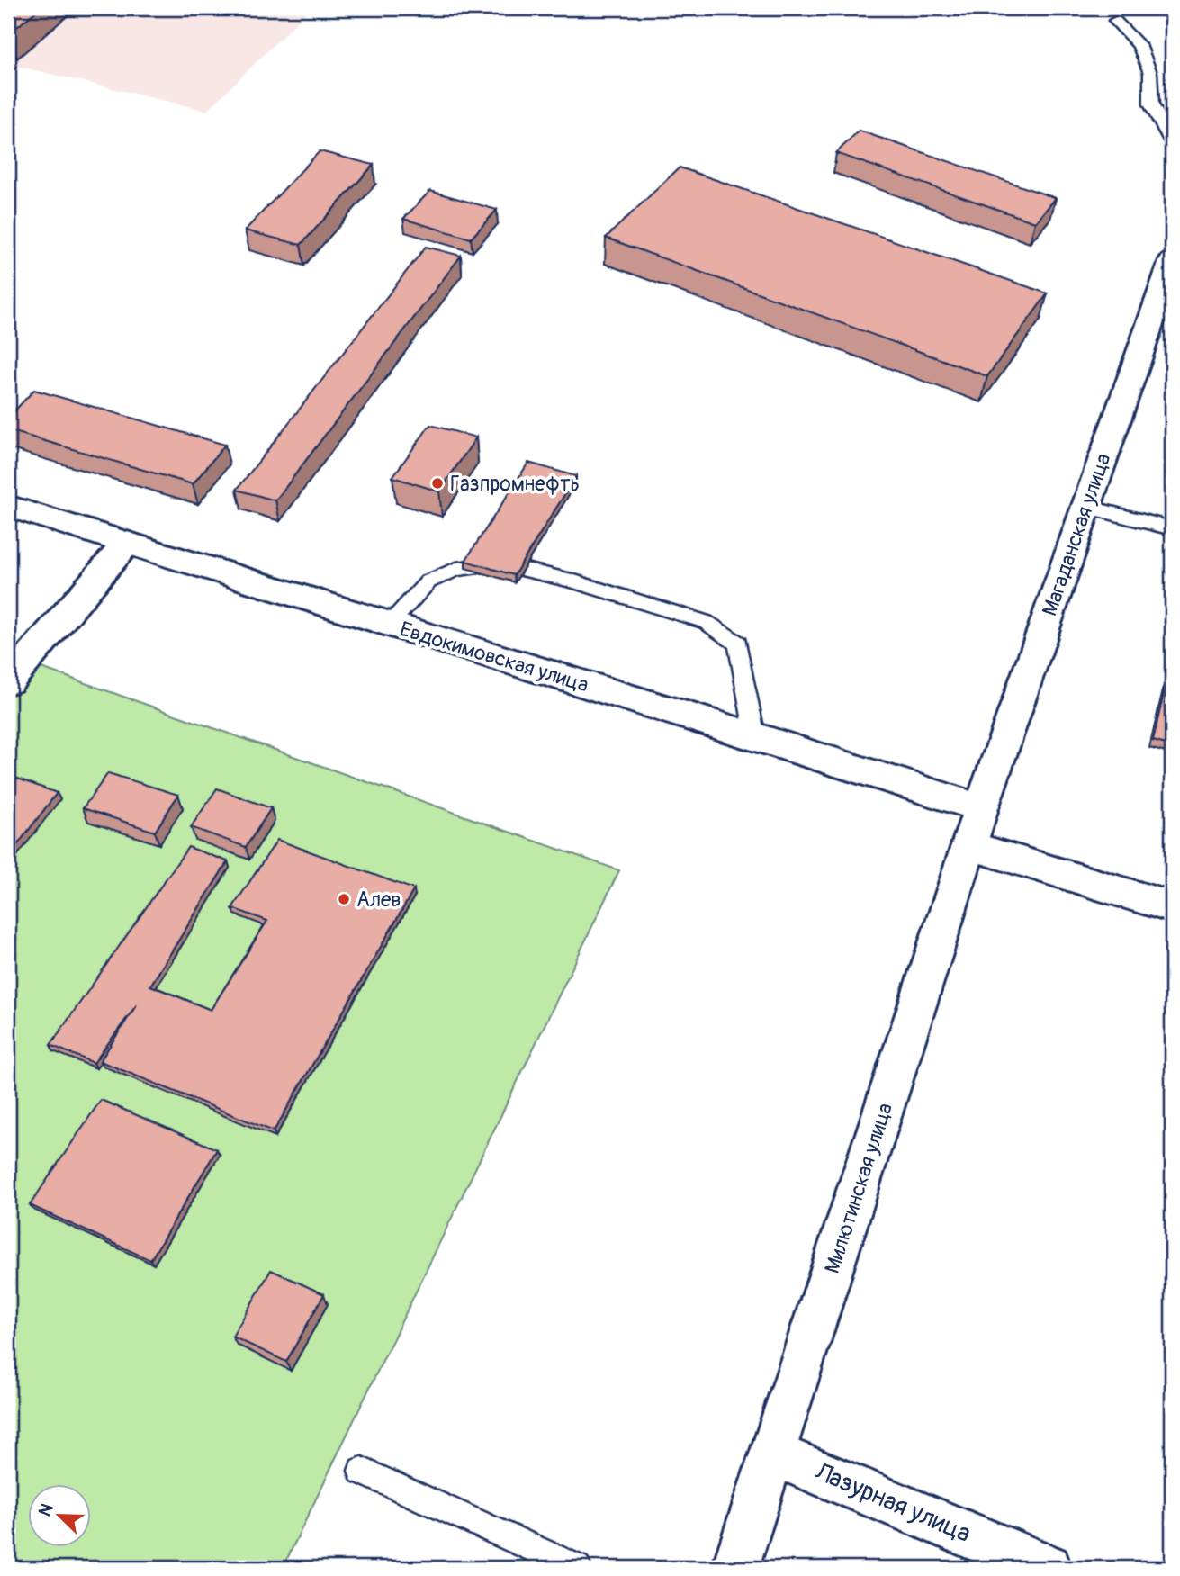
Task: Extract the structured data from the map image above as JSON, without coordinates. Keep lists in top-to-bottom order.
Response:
{
  "streets": {
    "main road": [
      "Магаданская улица",
      "Евдокимовская улица",
      "Милютинская улица",
      "Лазурная улица"
    ]
  },
  "crossings": [
    ["Магаданская улица", "Евдокимовская улица"],
    ["Магаданская улица", "Милютинская улица"],
    ["Евдокимовская улица", "Милютинская улица"],
    ["Милютинская улица", "Лазурная улица"]
  ],
  "places": ["Газпромнефть", "Алев"],
  "north": "top left"
}
